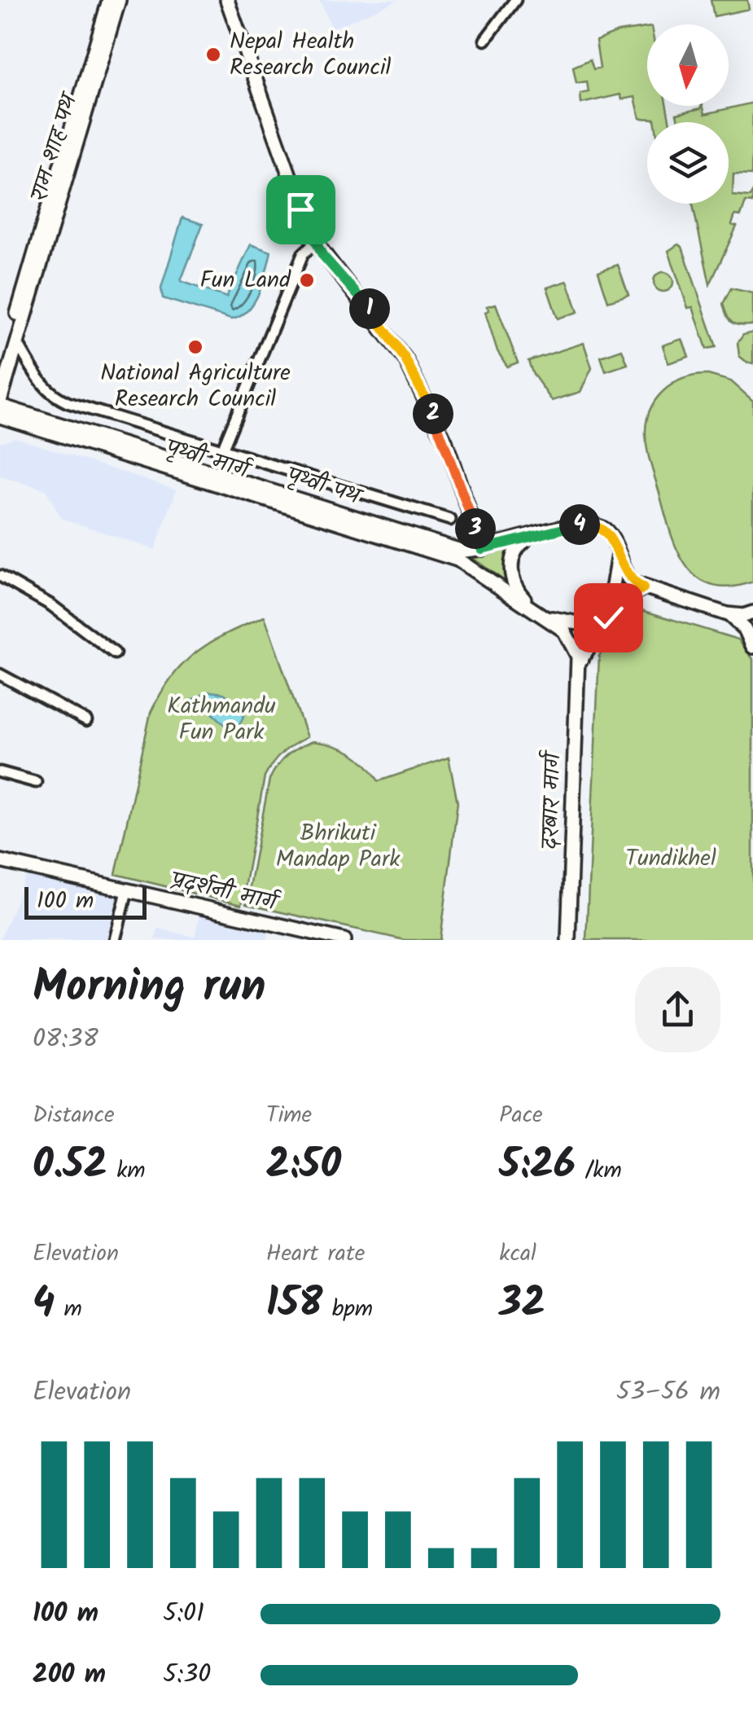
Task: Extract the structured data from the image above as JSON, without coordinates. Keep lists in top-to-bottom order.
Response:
{
  "streets": {
    "main road": [
      "राम शाह पथ",
      "पृथ्वी मार्ग",
      "दरबार मार्ग",
      "प्रदर्शनी मार्ग"
    ]
  },
  "crossings": [
    ["राम शाह पथ", "पृथ्वी मार्ग"]
  ],
  "parks": ["Kathmandu Fun Park", "Bhrikuti Mandap Park", "Tundikhel"],
  "places": ["Nepal Health Research Council", "Fun Land", "National Agriculture Research Council"],
  "scale_bar": "100 m",
  "north": "bottom",
  "page": {
    "pins": [
      "1",
      "2",
      "4",
      "3"
    ],
    "scale": "100 m",
    "heading": ["Morning run", "08:38"],
    "stats": [
      ["Distance", "0.52 km"],
      ["Time", "2:50"],
      ["Pace", "5:26 /km"],
      ["Elevation", "4 m"],
      ["Heart rate", "158 bpm"],
      ["kcal", "32"]
    ],
    "chart": ["Elevation", "53–56 m"],
    "list": [
      {
        "name": "100 m",
        "note": "5:01"
      },
      {
        "name": "200 m",
        "note": "5:30"
      }
    ]
  }
}
